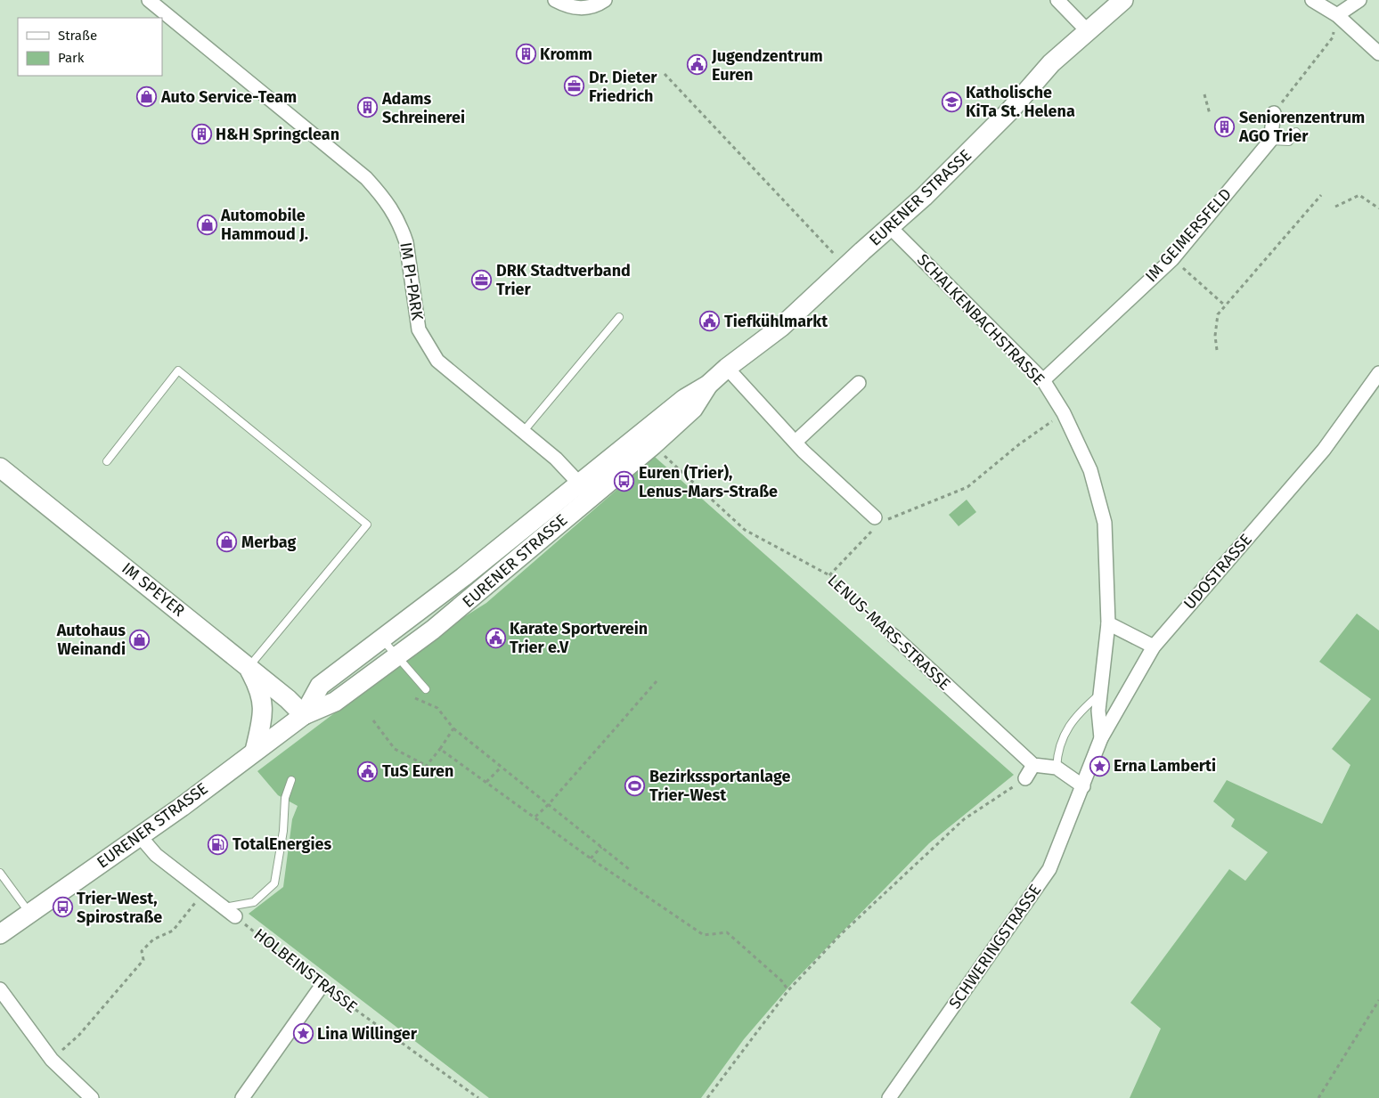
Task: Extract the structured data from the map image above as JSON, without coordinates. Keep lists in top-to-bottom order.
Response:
{
  "streets": {
    "street": [
      "EURENER STRASSE",
      "IM GEIMERSFELD",
      "IM PI-PARK",
      "SCHALKENBACHSTRASSE",
      "UDOSTRASSE",
      "IM SPEYER",
      "LENUS-MARS-STRASSE",
      "SCHWERINGSTRASSE"
    ],
    "path": ["HOLBEINSTRASSE"]
  },
  "crossings": [
    ["EURENER STRASSE", "IM PI-PARK"],
    ["EURENER STRASSE", "SCHALKENBACHSTRASSE"],
    ["EURENER STRASSE", "IM SPEYER"],
    ["EURENER STRASSE", "LENUS-MARS-STRASSE"],
    ["IM GEIMERSFELD", "SCHALKENBACHSTRASSE"],
    ["SCHALKENBACHSTRASSE", "UDOSTRASSE"],
    ["UDOSTRASSE", "SCHWERINGSTRASSE"]
  ],
  "places": {
    "building": [
      "Kromm",
      "Adams Schreinerei",
      "Seniorenzentrum AGO Trier",
      "H&H Springclean"
    ],
    "public building": [
      "Jugendzentrum Euren",
      "Tiefkühlmarkt",
      "Karate Sportverein Trier e.V",
      "TuS Euren"
    ],
    "office": ["Dr. Dieter Friedrich", "DRK Stadtverband Trier"],
    "shop": [
      "Auto Service-Team",
      "Automobile Hammoud J.",
      "Merbag",
      "Autohaus Weinandi"
    ],
    "school or university": ["Katholische KiTa St. Helena"],
    "bus stop": ["Euren (Trier), Lenus-Mars-Straße", "Trier-West, Spirostraße"],
    "place": ["Erna Lamberti", "Lina Willinger"],
    "sports": ["Bezirkssportanlage Trier-West"],
    "fuel station": ["TotalEnergies"]
  },
  "legend": ["Straße", "Park"]
}
